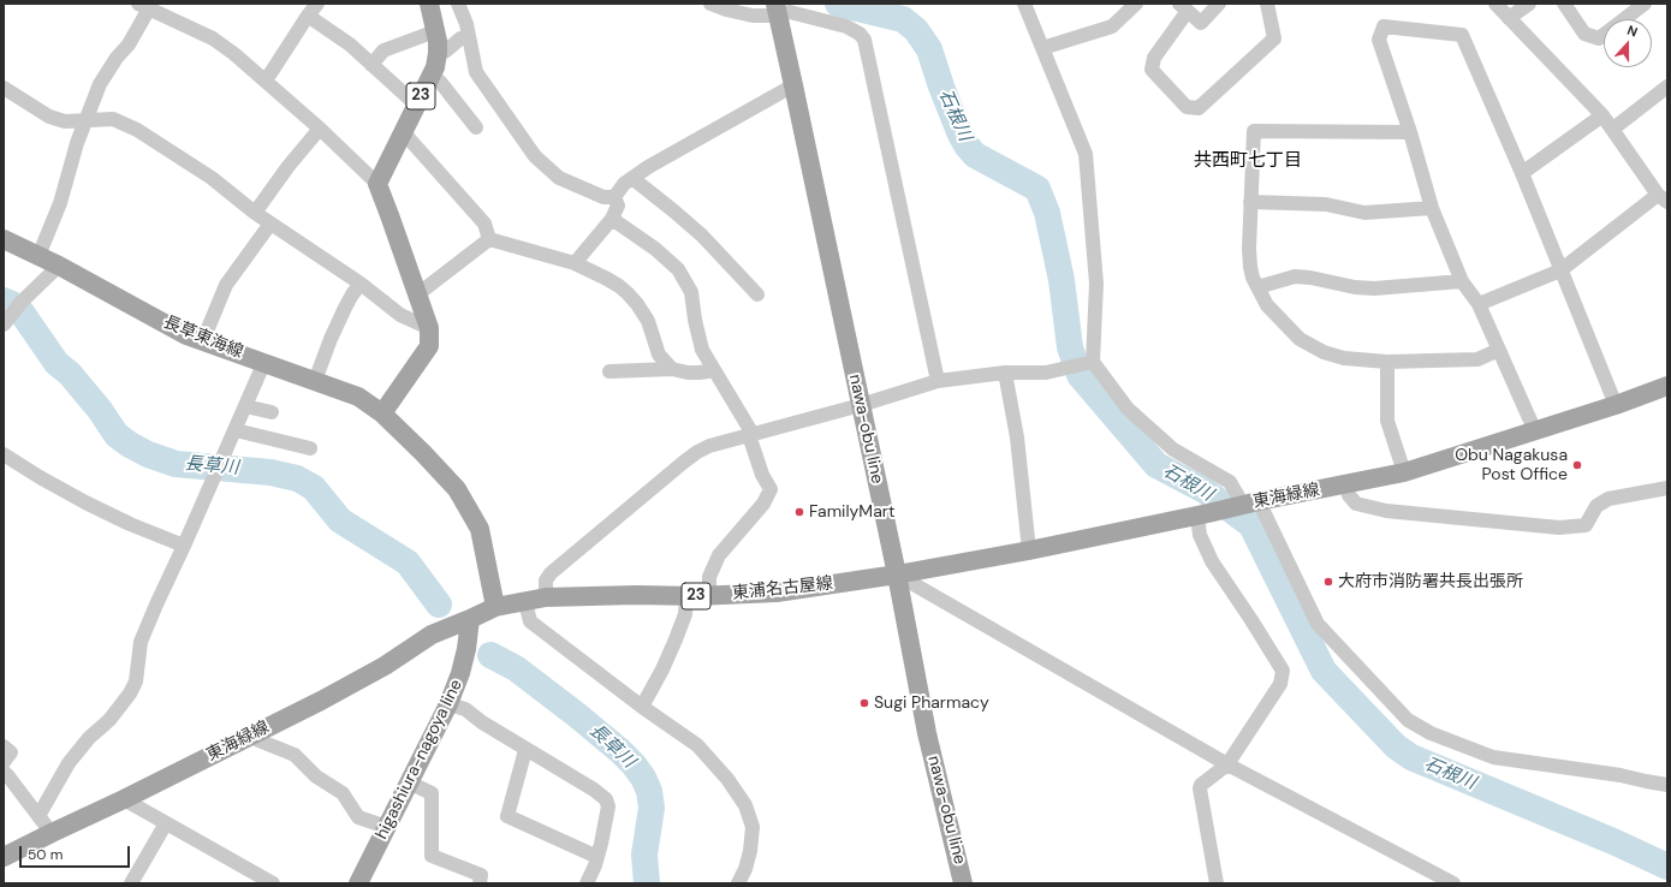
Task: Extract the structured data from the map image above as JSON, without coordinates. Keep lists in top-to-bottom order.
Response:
{
  "streets": {
    "main road": [
      "23",
      "長草東海線",
      "nawa-obu line",
      "東海緑線",
      "東浦名古屋線",
      "higashiura-nagoya line"
    ]
  },
  "crossings": [
    ["23", "東海緑線"],
    ["23", "東浦名古屋線"],
    ["23", "higashiura-nagoya line"],
    ["nawa-obu line", "東海緑線"],
    ["nawa-obu line", "東浦名古屋線"],
    ["東海緑線", "東浦名古屋線"],
    ["東海緑線", "higashiura-nagoya line"]
  ],
  "districts": ["共西町七丁目"],
  "water": ["石根川", "長草川"],
  "places": [
    "Obu Nagakusa Post Office",
    "FamilyMart",
    "大府市消防署共長出張所",
    "Sugi Pharmacy"
  ],
  "scale_bar": "50 m",
  "north": "top"
}
